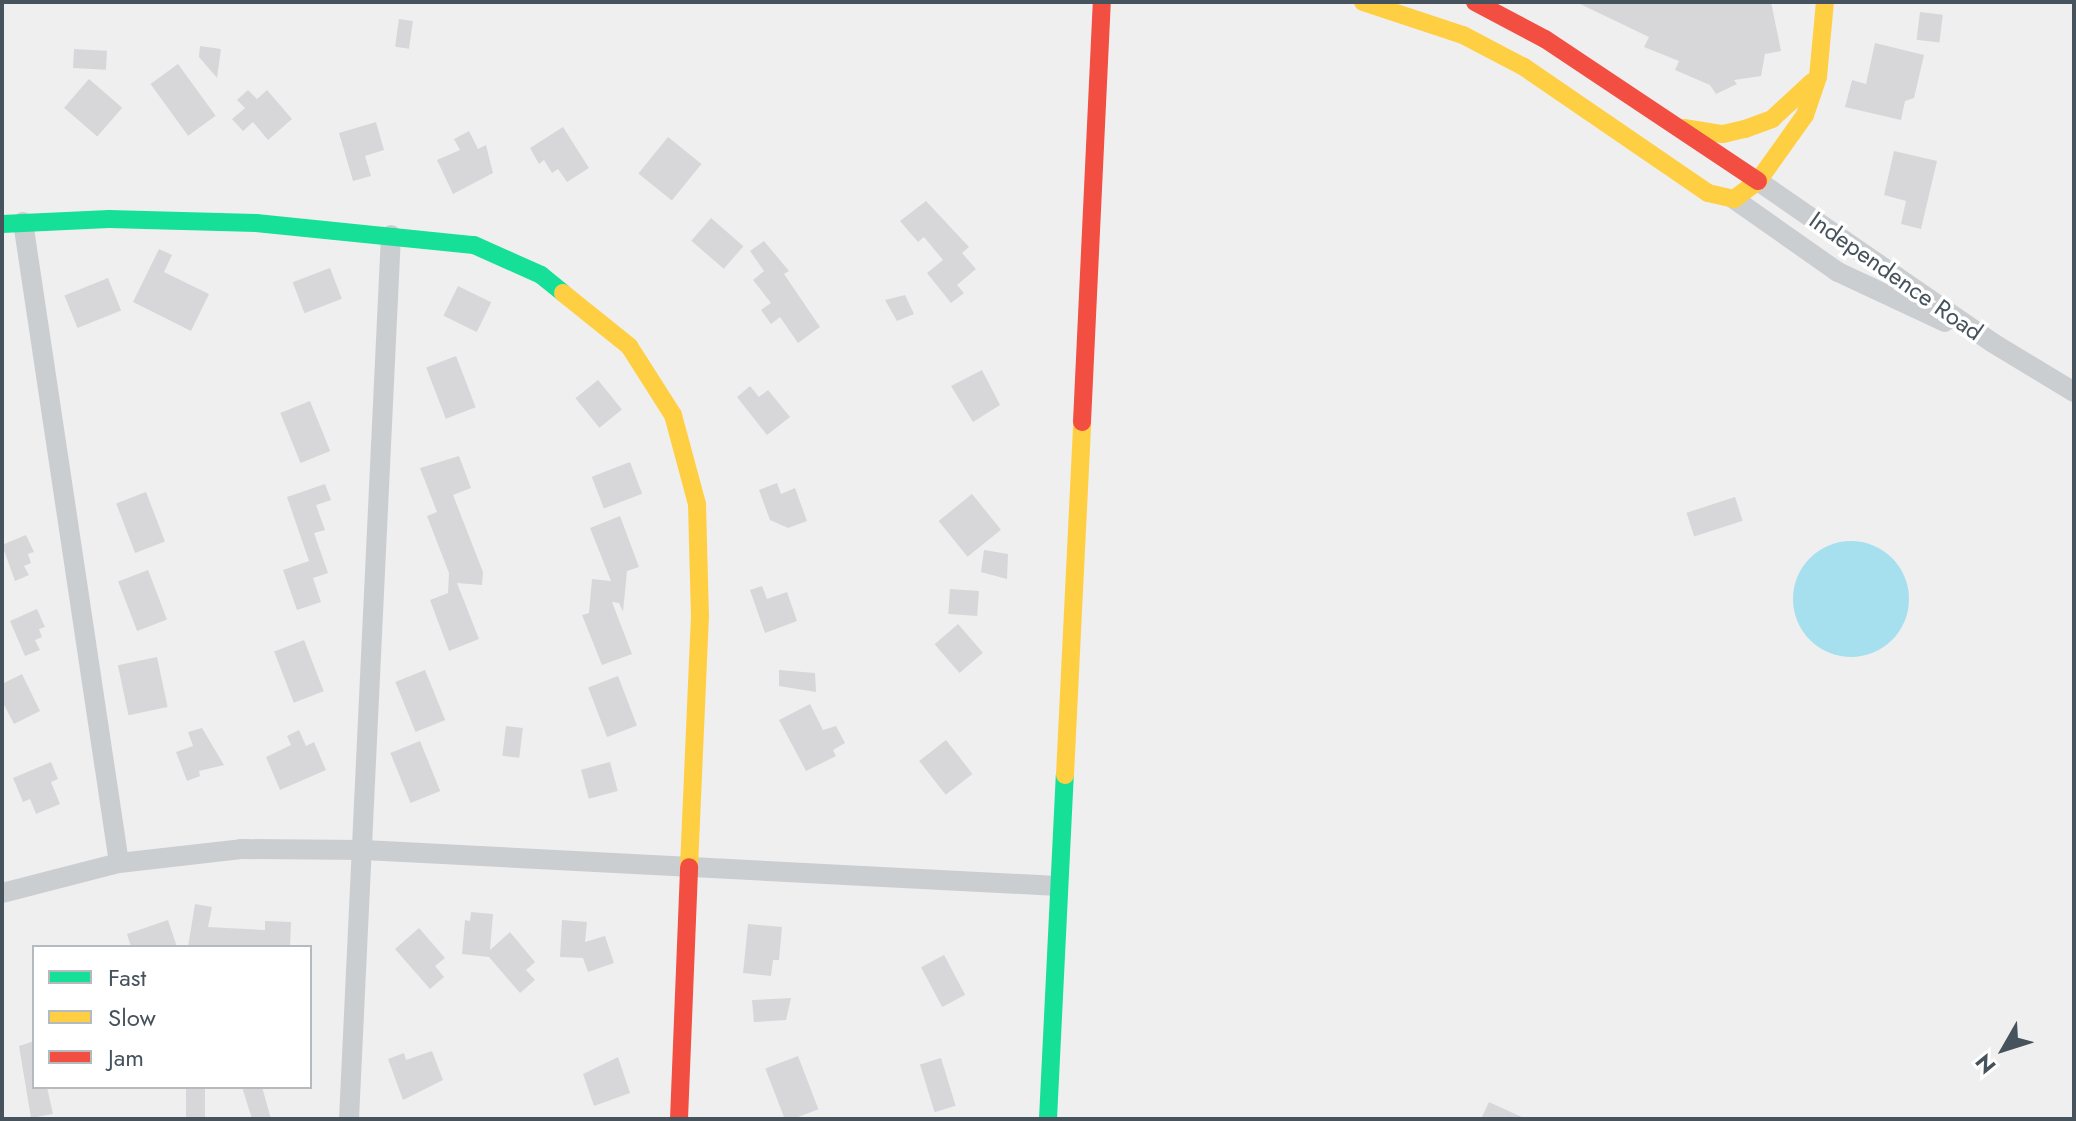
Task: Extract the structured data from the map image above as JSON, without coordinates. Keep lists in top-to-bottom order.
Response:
{
  "streets": {
    "street": ["Independence Road"]
  },
  "legend": ["Fast", "Slow", "Jam"],
  "north": "bottom left"
}
